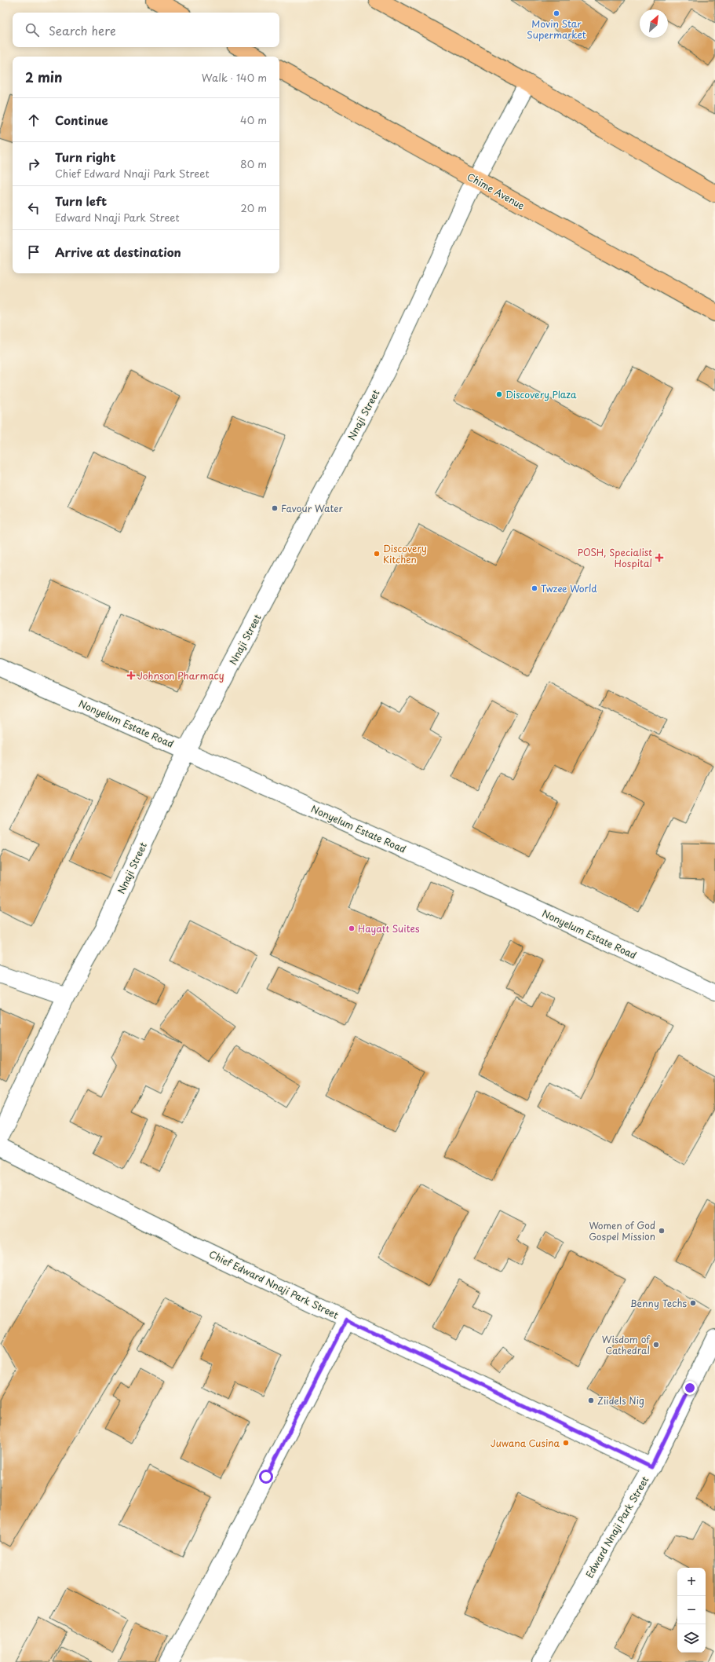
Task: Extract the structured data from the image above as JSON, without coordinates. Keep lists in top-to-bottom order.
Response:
{
  "streets": {
    "main road": ["Chime Avenue"],
    "street": [
      "Nnaji Street",
      "Nonyelum Estate Road",
      "Chief Edward Nnaji Park Street",
      "Edward Nnaji Park Street"
    ]
  },
  "crossings": [
    ["Chime Avenue", "Nnaji Street"],
    ["Nnaji Street", "Nonyelum Estate Road"],
    ["Chief Edward Nnaji Park Street", "Edward Nnaji Park Street"]
  ],
  "places": {
    "other": [
      "Movin Star Supermarket",
      "Discovery Plaza",
      "Favour Water",
      "Discovery Kitchen",
      "Twzee World",
      "Hayatt Suites",
      "Women of God Gospel Mission",
      "Benny Techs",
      "Wisdom of Cathedral",
      "Ziidels Nig",
      "Juwana Cusina"
    ],
    "health": ["POSH, Specialist Hospital", "Johnson Pharmacy"]
  },
  "north": "top right",
  "page": {
    "search": "Search here",
    "heading": ["2 min", "Walk · 140 m"],
    "list": [
      ["Continue", "40 m"],
      ["Turn right", "Chief Edward Nnaji Park Street", "80 m"],
      ["Turn left", "Edward Nnaji Park Street", "20 m"],
      "Arrive at destination"
    ],
    "map_buttons": ["+", "−"]
  }
}
